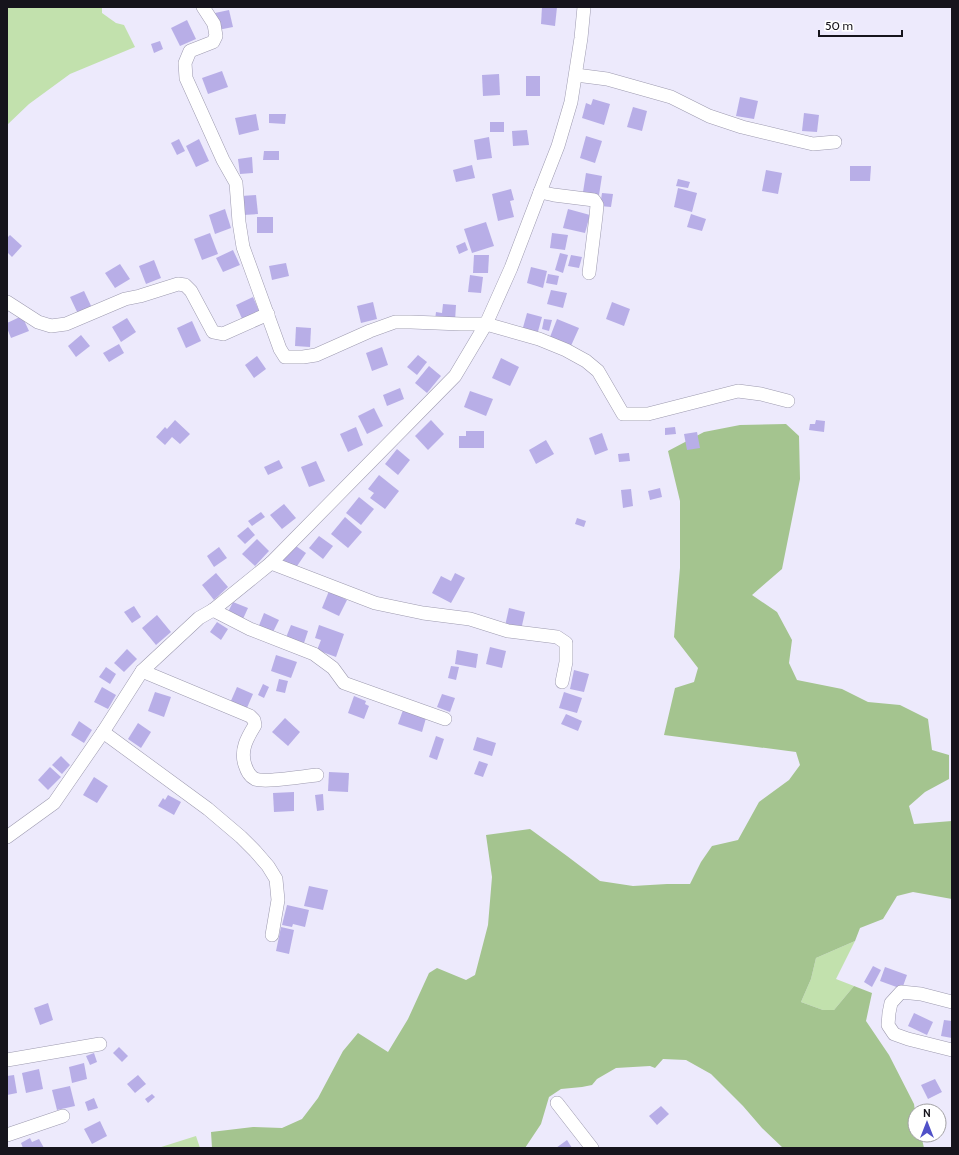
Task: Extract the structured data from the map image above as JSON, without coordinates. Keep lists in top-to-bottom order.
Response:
{
  "scale_bar": "50 m",
  "north": "top"
}
